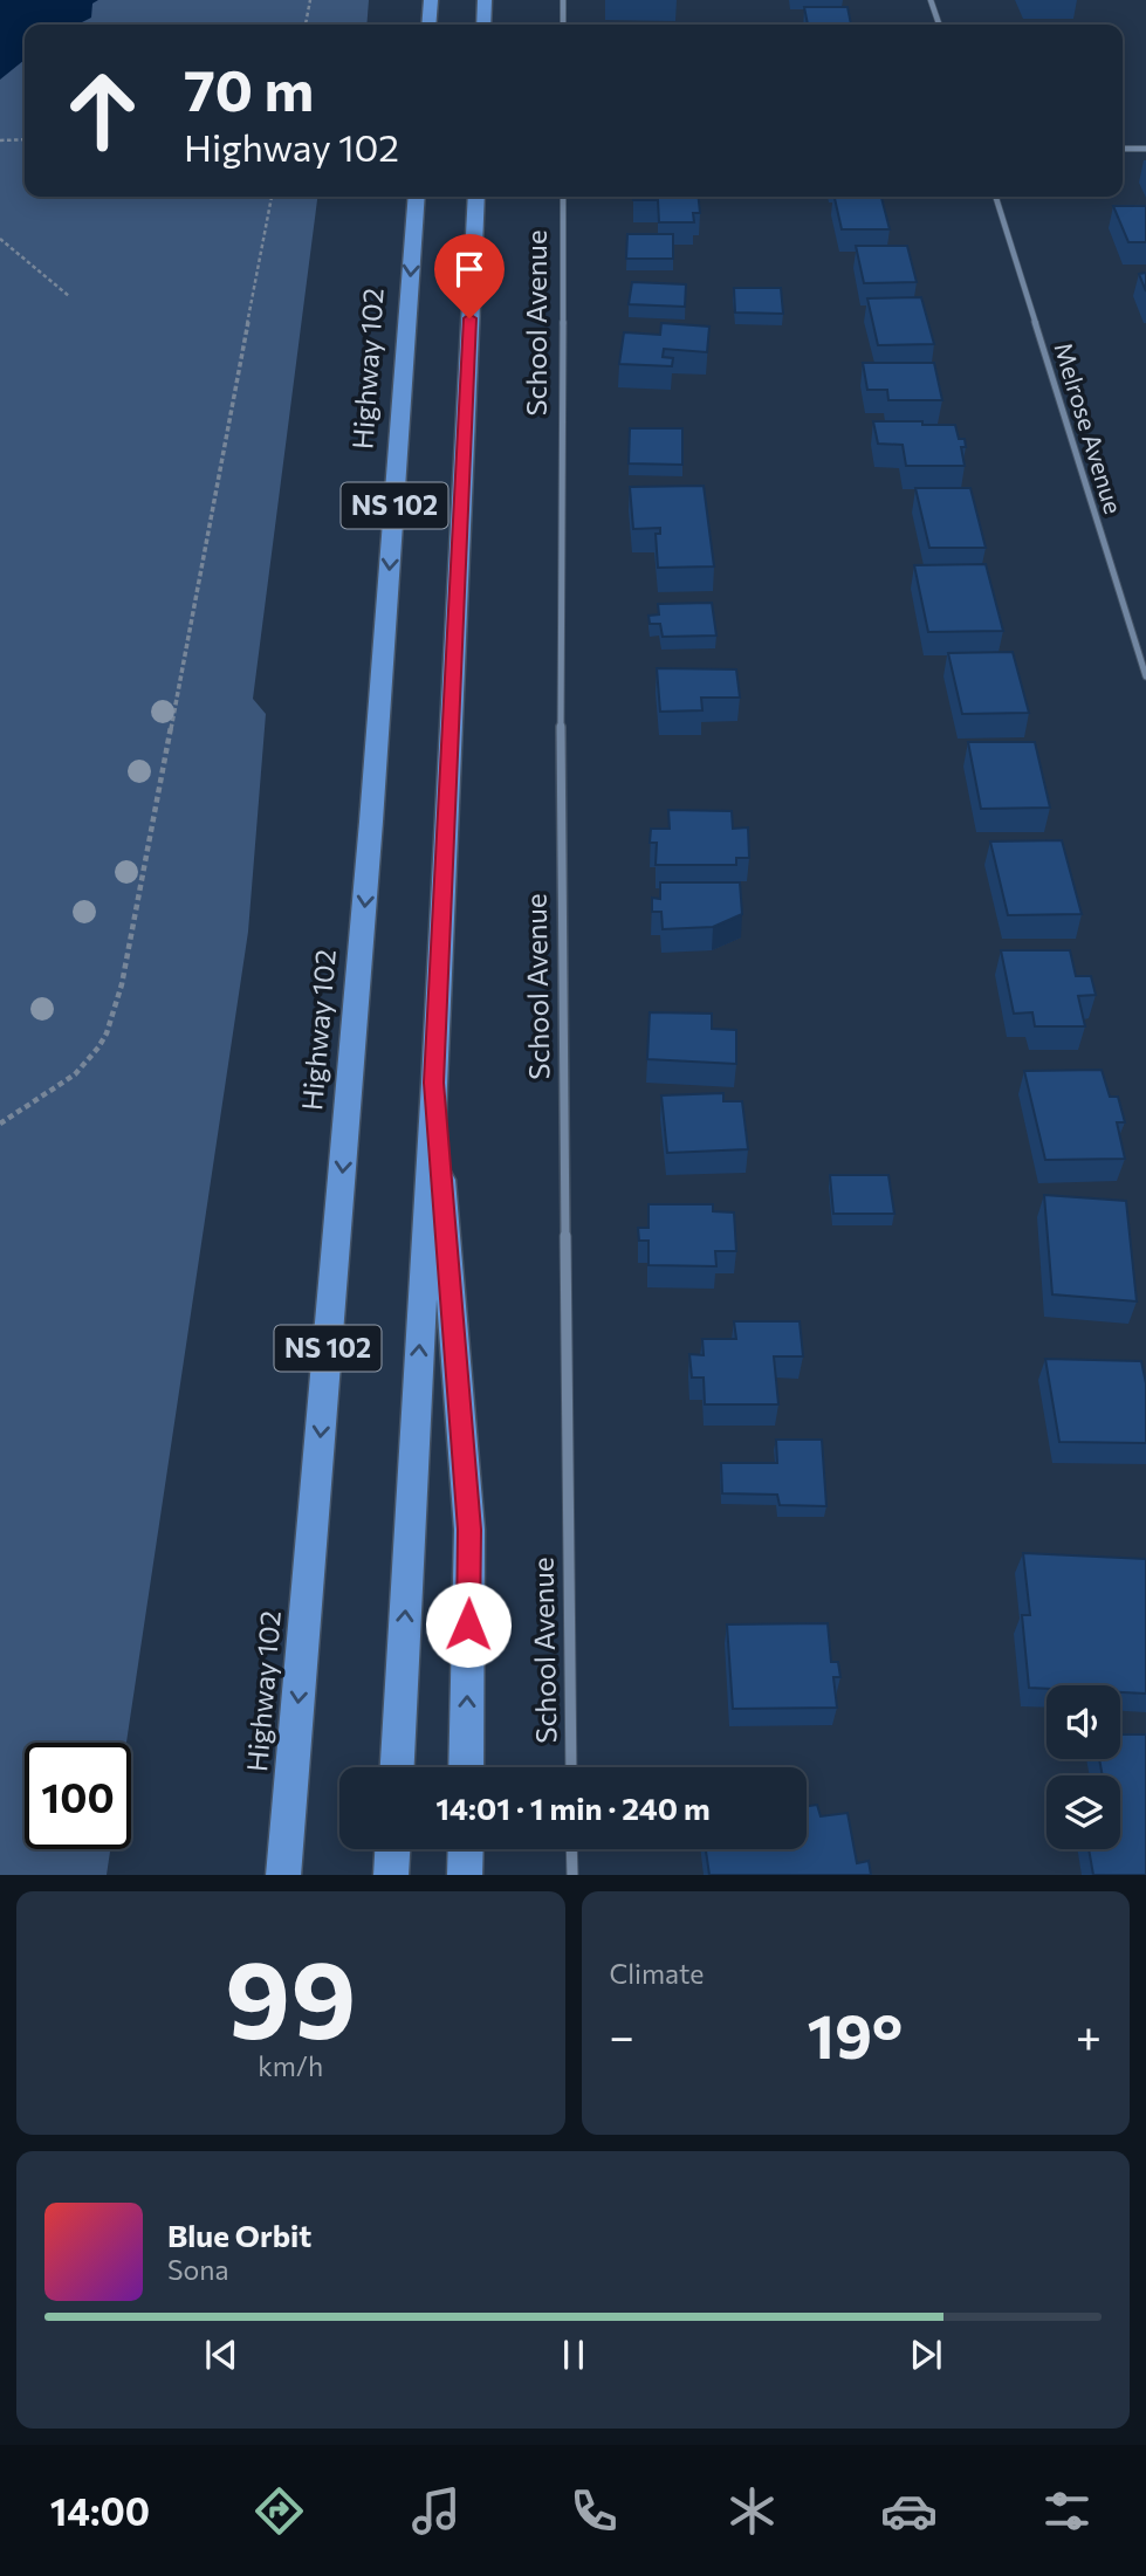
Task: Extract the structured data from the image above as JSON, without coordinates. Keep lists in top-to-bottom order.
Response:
{
  "streets": {
    "highway": ["Highway 102", "NS 102"],
    "street": ["School Avenue", "Melrose Avenue"]
  },
  "page": {
    "turn": ["70 m", "Highway 102"],
    "limit": "100",
    "trip": "14:01 · 1 min · 240 m",
    "tile": [
      ["99", "km/h"],
      "Climate"
    ],
    "heat": ["−", "19°", "+"],
    "song": ["Blue Orbit", "Sona"],
    "tabs": "14:00"
  }
}
